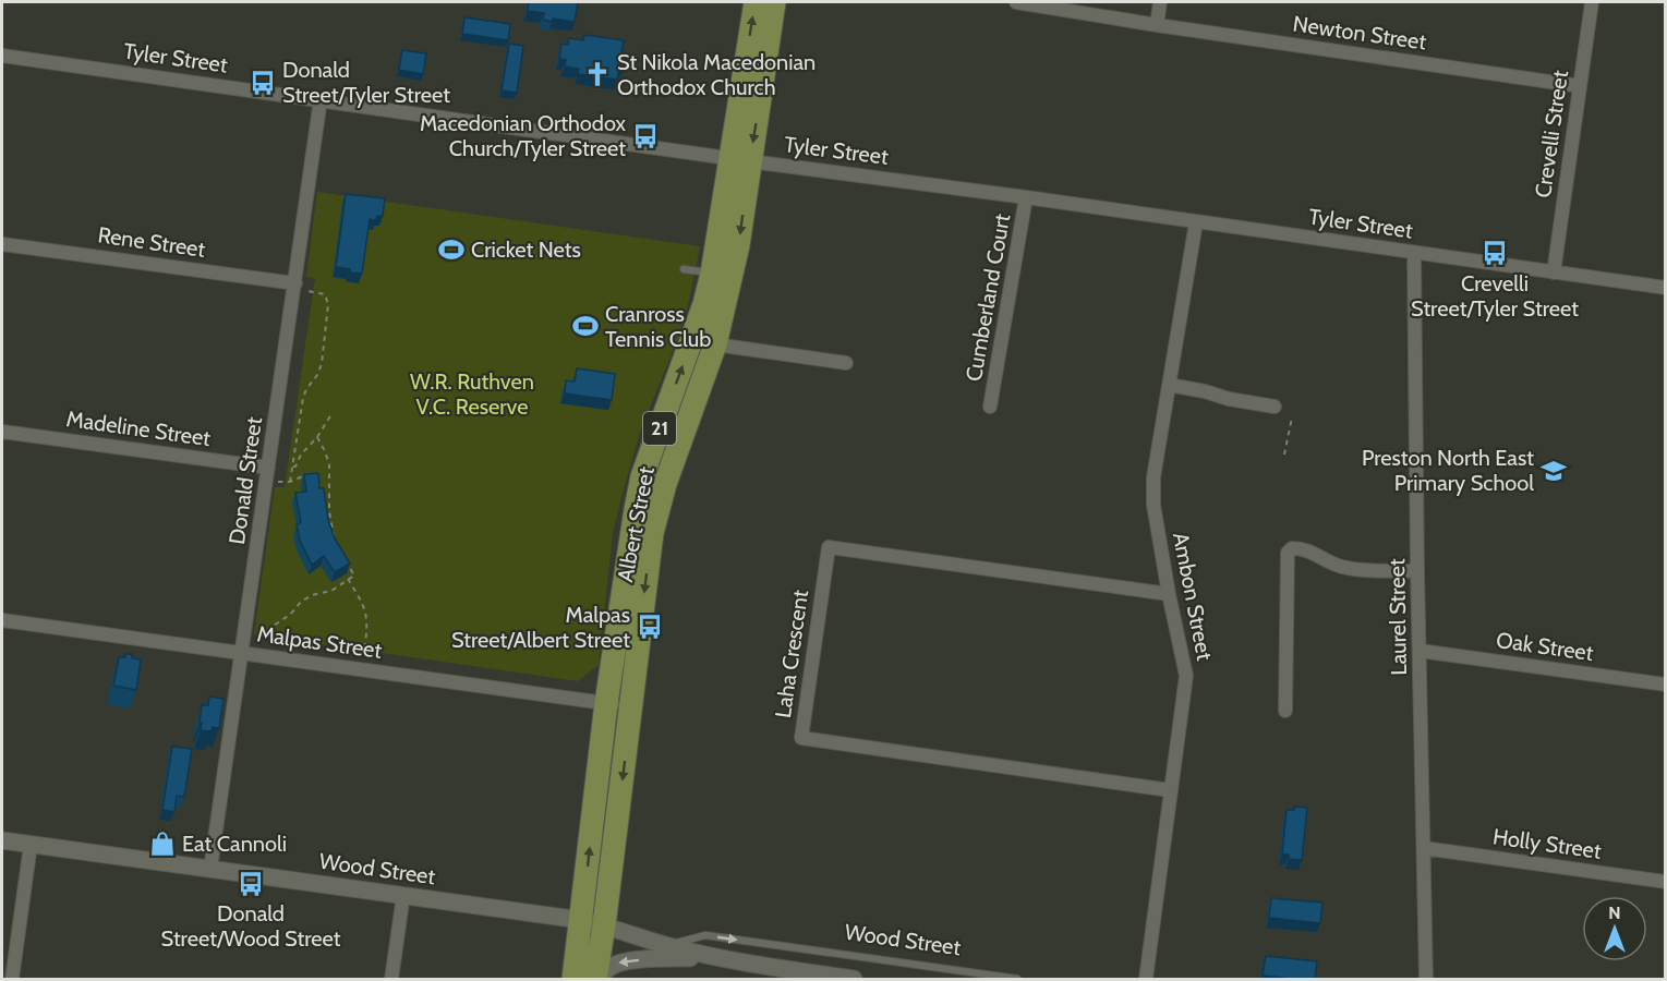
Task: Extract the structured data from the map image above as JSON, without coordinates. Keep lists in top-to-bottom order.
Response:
{
  "streets": {
    "highway": ["21", "Albert Street"],
    "street": [
      "Newton Street",
      "Tyler Street",
      "Crevelli Street",
      "Rene Street",
      "Cumberland Court",
      "Madeline Street",
      "Donald Street",
      "Ambon Street",
      "Laurel Street",
      "Malpas Street",
      "Oak Street",
      "Laha Crescent",
      "Holly Street",
      "Wood Street"
    ]
  },
  "crossings": [
    ["Newton Street", "Crevelli Street"],
    ["Tyler Street", "Crevelli Street"],
    ["Tyler Street", "Cumberland Court"],
    ["Tyler Street", "Donald Street"],
    ["Tyler Street", "Albert Street"],
    ["Tyler Street", "Ambon Street"],
    ["Tyler Street", "Laurel Street"],
    ["Rene Street", "Donald Street"],
    ["Madeline Street", "Donald Street"],
    ["Donald Street", "Malpas Street"],
    ["Donald Street", "Wood Street"],
    ["Albert Street", "Malpas Street"],
    ["Albert Street", "Wood Street"],
    ["Ambon Street", "Laha Crescent"],
    ["Laurel Street", "Oak Street"],
    ["Laurel Street", "Holly Street"]
  ],
  "parks": ["W.R. Ruthven V.C. Reserve"],
  "places": {
    "church": ["St Nikola Macedonian Orthodox Church"],
    "bus stop": [
      "Donald Street/Tyler Street",
      "Macedonian Orthodox Church/Tyler Street",
      "Crevelli Street/Tyler Street",
      "Malpas Street/Albert Street",
      "Donald Street/Wood Street"
    ],
    "sports": ["Cricket Nets", "Cranross Tennis Club"],
    "school or university": ["Preston North East Primary School"],
    "shop": ["Eat Cannoli"]
  },
  "north": "top"
}
